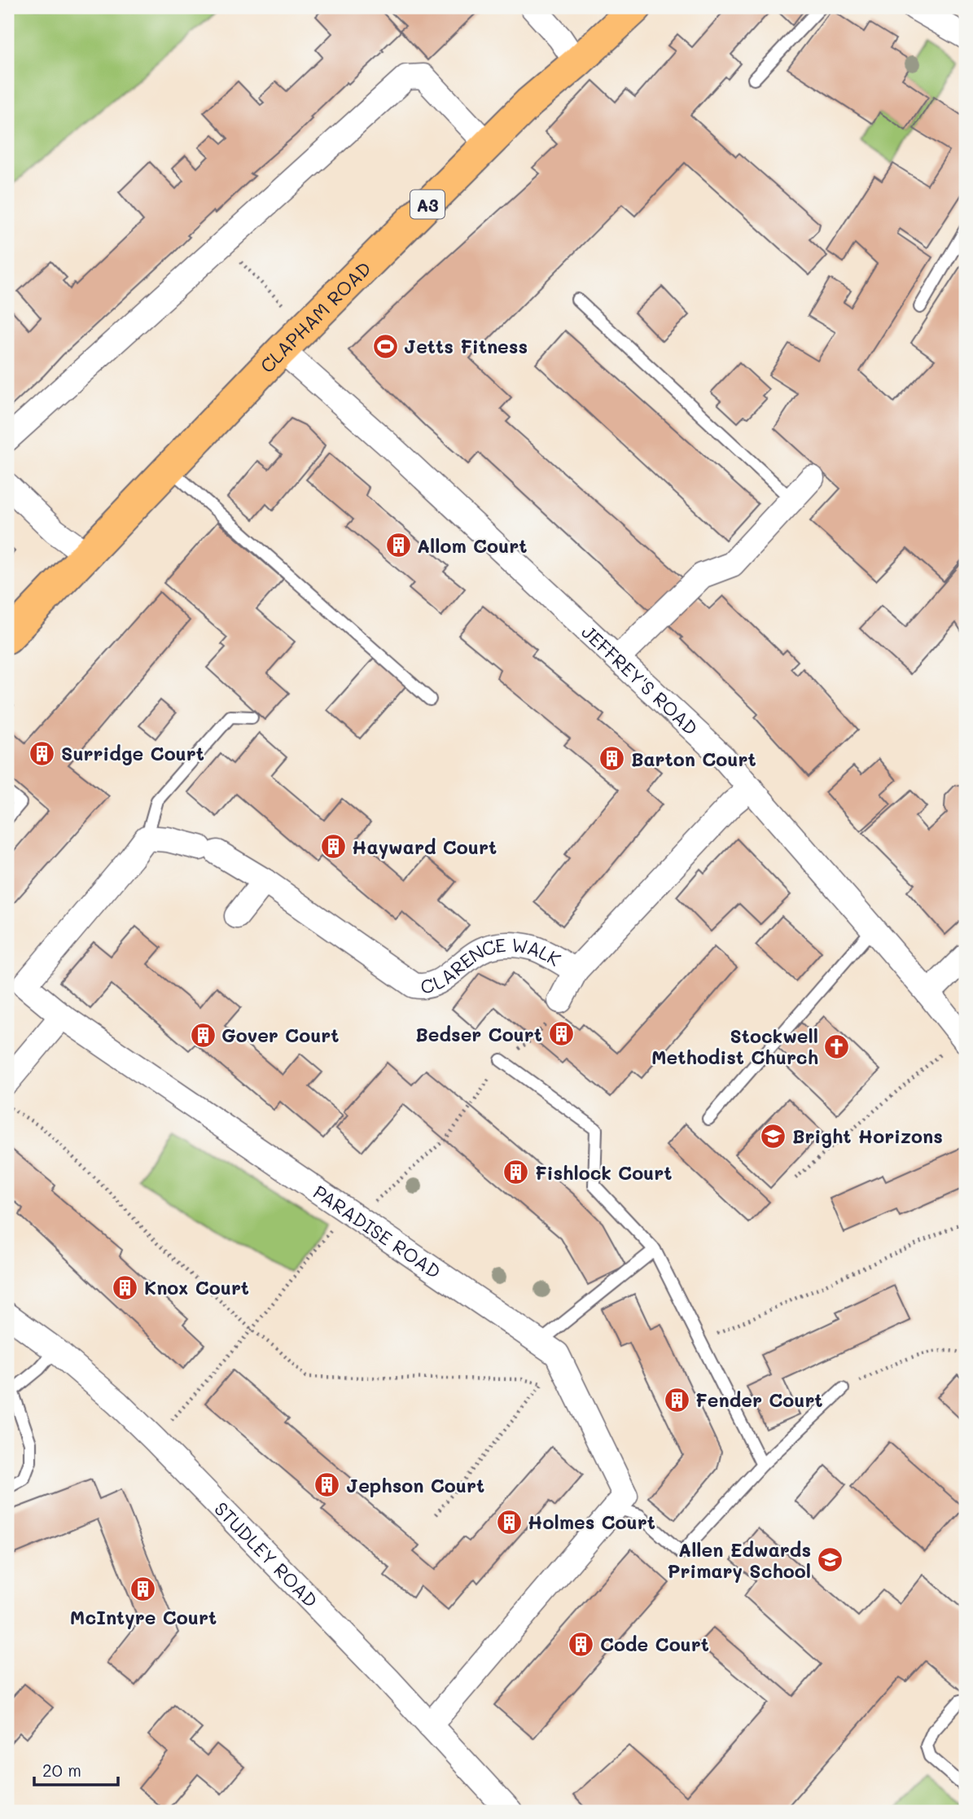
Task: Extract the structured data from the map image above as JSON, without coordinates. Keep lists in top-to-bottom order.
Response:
{
  "streets": {
    "highway": ["A3", "CLAPHAM ROAD"],
    "street": [
      "JEFFREY'S ROAD",
      "CLARENCE WALK",
      "PARADISE ROAD",
      "STUDLEY ROAD"
    ]
  },
  "crossings": [
    ["CLAPHAM ROAD", "JEFFREY'S ROAD"],
    ["JEFFREY'S ROAD", "CLARENCE WALK"],
    ["CLARENCE WALK", "PARADISE ROAD"]
  ],
  "places": {
    "sports": ["Jetts Fitness"],
    "building": [
      "Allom Court",
      "Surridge Court",
      "Barton Court",
      "Hayward Court",
      "Bedser Court",
      "Gover Court",
      "Fishlock Court",
      "Knox Court",
      "Fender Court",
      "Jephson Court",
      "Holmes Court",
      "McIntyre Court",
      "Code Court"
    ],
    "church": ["Stockwell Methodist Church"],
    "school or university": ["Bright Horizons", "Allen Edwards Primary School"]
  },
  "scale_bar": "20 m"
}
